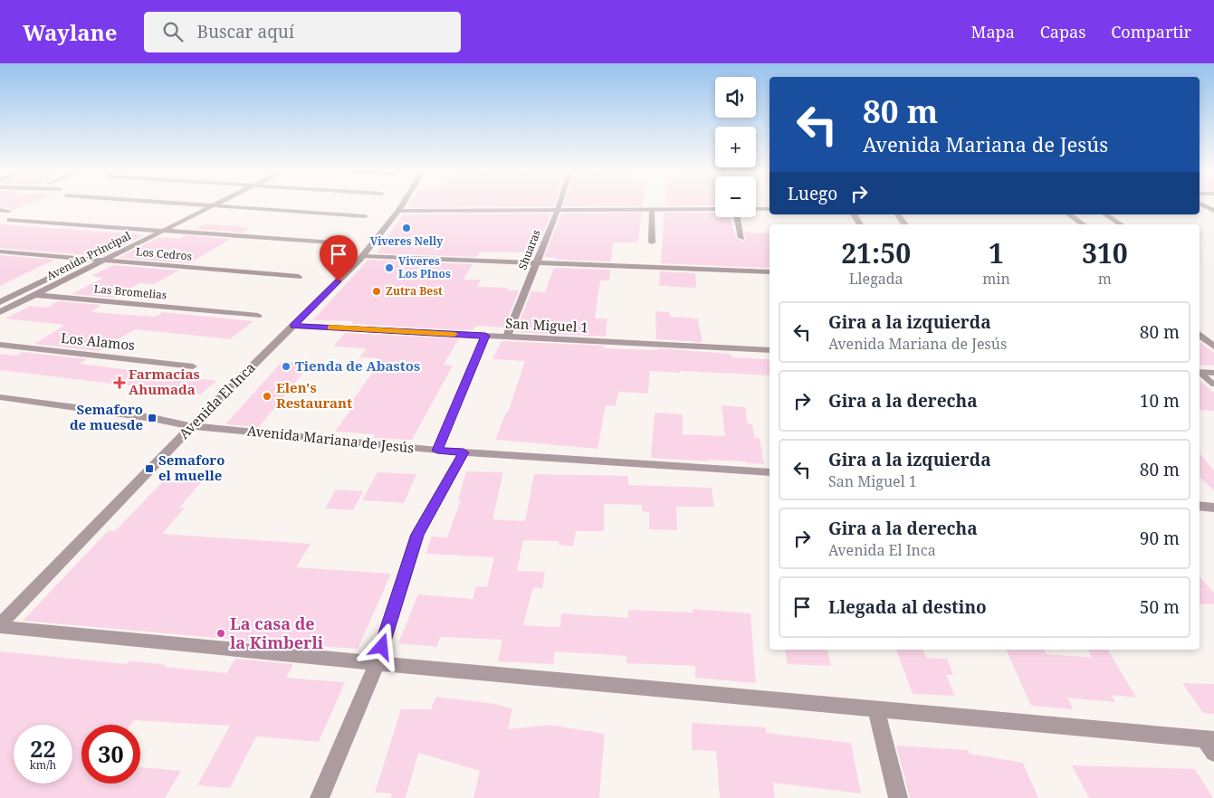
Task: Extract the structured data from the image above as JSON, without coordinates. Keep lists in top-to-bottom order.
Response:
{
  "streets": {
    "street": [
      "Shuaras",
      "Los Cedros",
      "Avenida Principal",
      "Las Bromelias",
      "San Miguel 1",
      "Los Alamos",
      "Avenida El Inca",
      "Avenida Mariana de Jesús"
    ]
  },
  "crossings": [
    ["Shuaras", "San Miguel 1"],
    ["Los Cedros", "Avenida Principal"],
    ["Avenida Principal", "Las Bromelias"],
    ["San Miguel 1", "Avenida El Inca"],
    ["Avenida El Inca", "Avenida Mariana de Jesús"]
  ],
  "places": {
    "other": [
      "Viveres Nelly",
      "Viveres Los PInos",
      "Zutra Best",
      "Tienda de Abastos",
      "Elen's Restaurant",
      "La casa de la Kimberli"
    ],
    "health": ["Farmacias Ahumada"],
    "transit": ["Semaforo de muesde", "Semaforo el muelle"]
  },
  "page": {
    "header": "Waylane",
    "search": "Buscar aquí",
    "nav": ["Mapa", "Capas", "Compartir"],
    "map_buttons": ["+", "−"],
    "turn": ["80 m", "Avenida Mariana de Jesús"],
    "then": "Luego",
    "eta": [
      "21:50",
      "Llegada",
      "1",
      "min",
      "310",
      "m"
    ],
    "list": [
      {
        "name": "Gira a la izquierda",
        "note": "Avenida Mariana de Jesús",
        "value": "80 m"
      },
      {
        "name": "Gira a la derecha",
        "value": "10 m"
      },
      {
        "name": "Gira a la izquierda",
        "note": "San Miguel 1",
        "value": "80 m"
      },
      {
        "name": "Gira a la derecha",
        "note": "Avenida El Inca",
        "value": "90 m"
      },
      {
        "name": "Llegada al destino",
        "value": "50 m"
      }
    ],
    "speed": "22 km/h",
    "limit": "30"
  }
}
